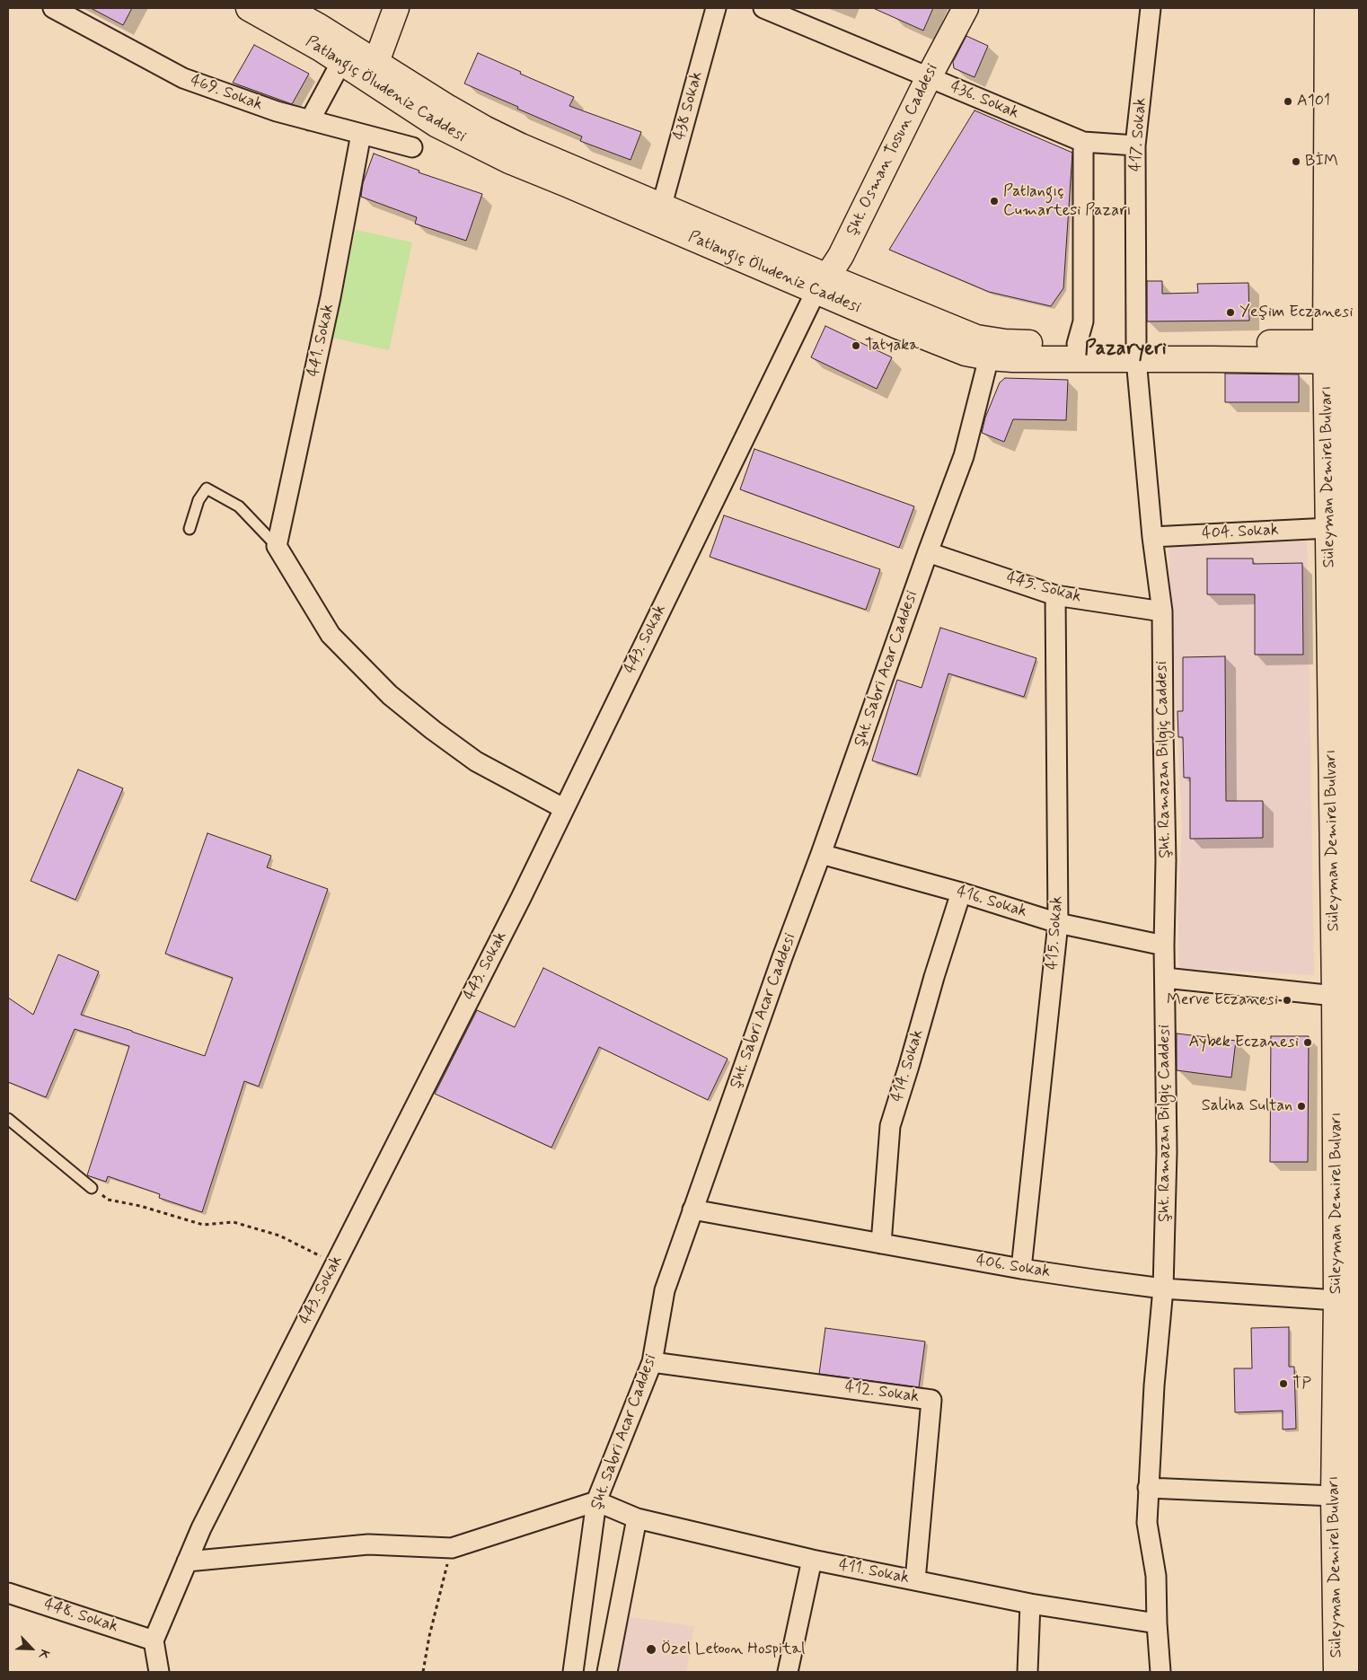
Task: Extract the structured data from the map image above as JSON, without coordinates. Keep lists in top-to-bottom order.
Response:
{
  "streets": {
    "main road": ["Patlangıç Öludeniz Caddesi", "Şht. Osman Tosun Caddesi", "Süleyman Demirel Bulvarı"],
    "street": [
      "469. Sokak",
      "436. Sokak",
      "438 Sokak",
      "417. Sokak",
      "441. Sokak",
      "404. Sokak",
      "445. Sokak",
      "443. Sokak",
      "Şht. Sabri Acar Caddesi",
      "Şht. Ramazan Bilgiç Caddesi",
      "416. Sokak",
      "415. Sokak",
      "414. Sokak",
      "406. Sokak",
      "412. Sokak",
      "411. Sokak",
      "448. Sokak"
    ]
  },
  "crossings": [
    ["Patlangıç Öludeniz Caddesi", "438 Sokak"],
    ["Patlangıç Öludeniz Caddesi", "417. Sokak"],
    ["Patlangıç Öludeniz Caddesi", "Şht. Osman Tosun Caddesi"],
    ["Patlangıç Öludeniz Caddesi", "Süleyman Demirel Bulvarı"],
    ["Patlangıç Öludeniz Caddesi", "443. Sokak"],
    ["Patlangıç Öludeniz Caddesi", "Şht. Sabri Acar Caddesi"],
    ["Patlangıç Öludeniz Caddesi", "Şht. Ramazan Bilgiç Caddesi"],
    ["469. Sokak", "441. Sokak"],
    ["436. Sokak", "417. Sokak"],
    ["436. Sokak", "Şht. Osman Tosun Caddesi"],
    ["417. Sokak", "Şht. Ramazan Bilgiç Caddesi"],
    ["Şht. Osman Tosun Caddesi", "443. Sokak"],
    ["Süleyman Demirel Bulvarı", "404. Sokak"],
    ["Süleyman Demirel Bulvarı", "406. Sokak"],
    ["404. Sokak", "Şht. Ramazan Bilgiç Caddesi"],
    ["445. Sokak", "Şht. Sabri Acar Caddesi"],
    ["445. Sokak", "Şht. Ramazan Bilgiç Caddesi"],
    ["445. Sokak", "415. Sokak"],
    ["443. Sokak", "448. Sokak"],
    ["Şht. Sabri Acar Caddesi", "416. Sokak"],
    ["Şht. Sabri Acar Caddesi", "406. Sokak"],
    ["Şht. Sabri Acar Caddesi", "412. Sokak"],
    ["Şht. Sabri Acar Caddesi", "411. Sokak"],
    ["Şht. Ramazan Bilgiç Caddesi", "416. Sokak"],
    ["Şht. Ramazan Bilgiç Caddesi", "406. Sokak"],
    ["Şht. Ramazan Bilgiç Caddesi", "411. Sokak"],
    ["416. Sokak", "415. Sokak"],
    ["416. Sokak", "414. Sokak"],
    ["415. Sokak", "406. Sokak"],
    ["414. Sokak", "406. Sokak"],
    ["412. Sokak", "411. Sokak"]
  ],
  "districts": ["Pazaryeri"],
  "places": [
    "A101",
    "BİM",
    "Patlangıç Cumartesi Pazarı",
    "Yeşim Eczanesi",
    "Tatyaka",
    "Merve Eczanesi",
    "Aybek Eczanesi",
    "Saliha Sultan",
    "TP",
    "Özel Letoon Hospital"
  ],
  "north": "bottom right"
}
